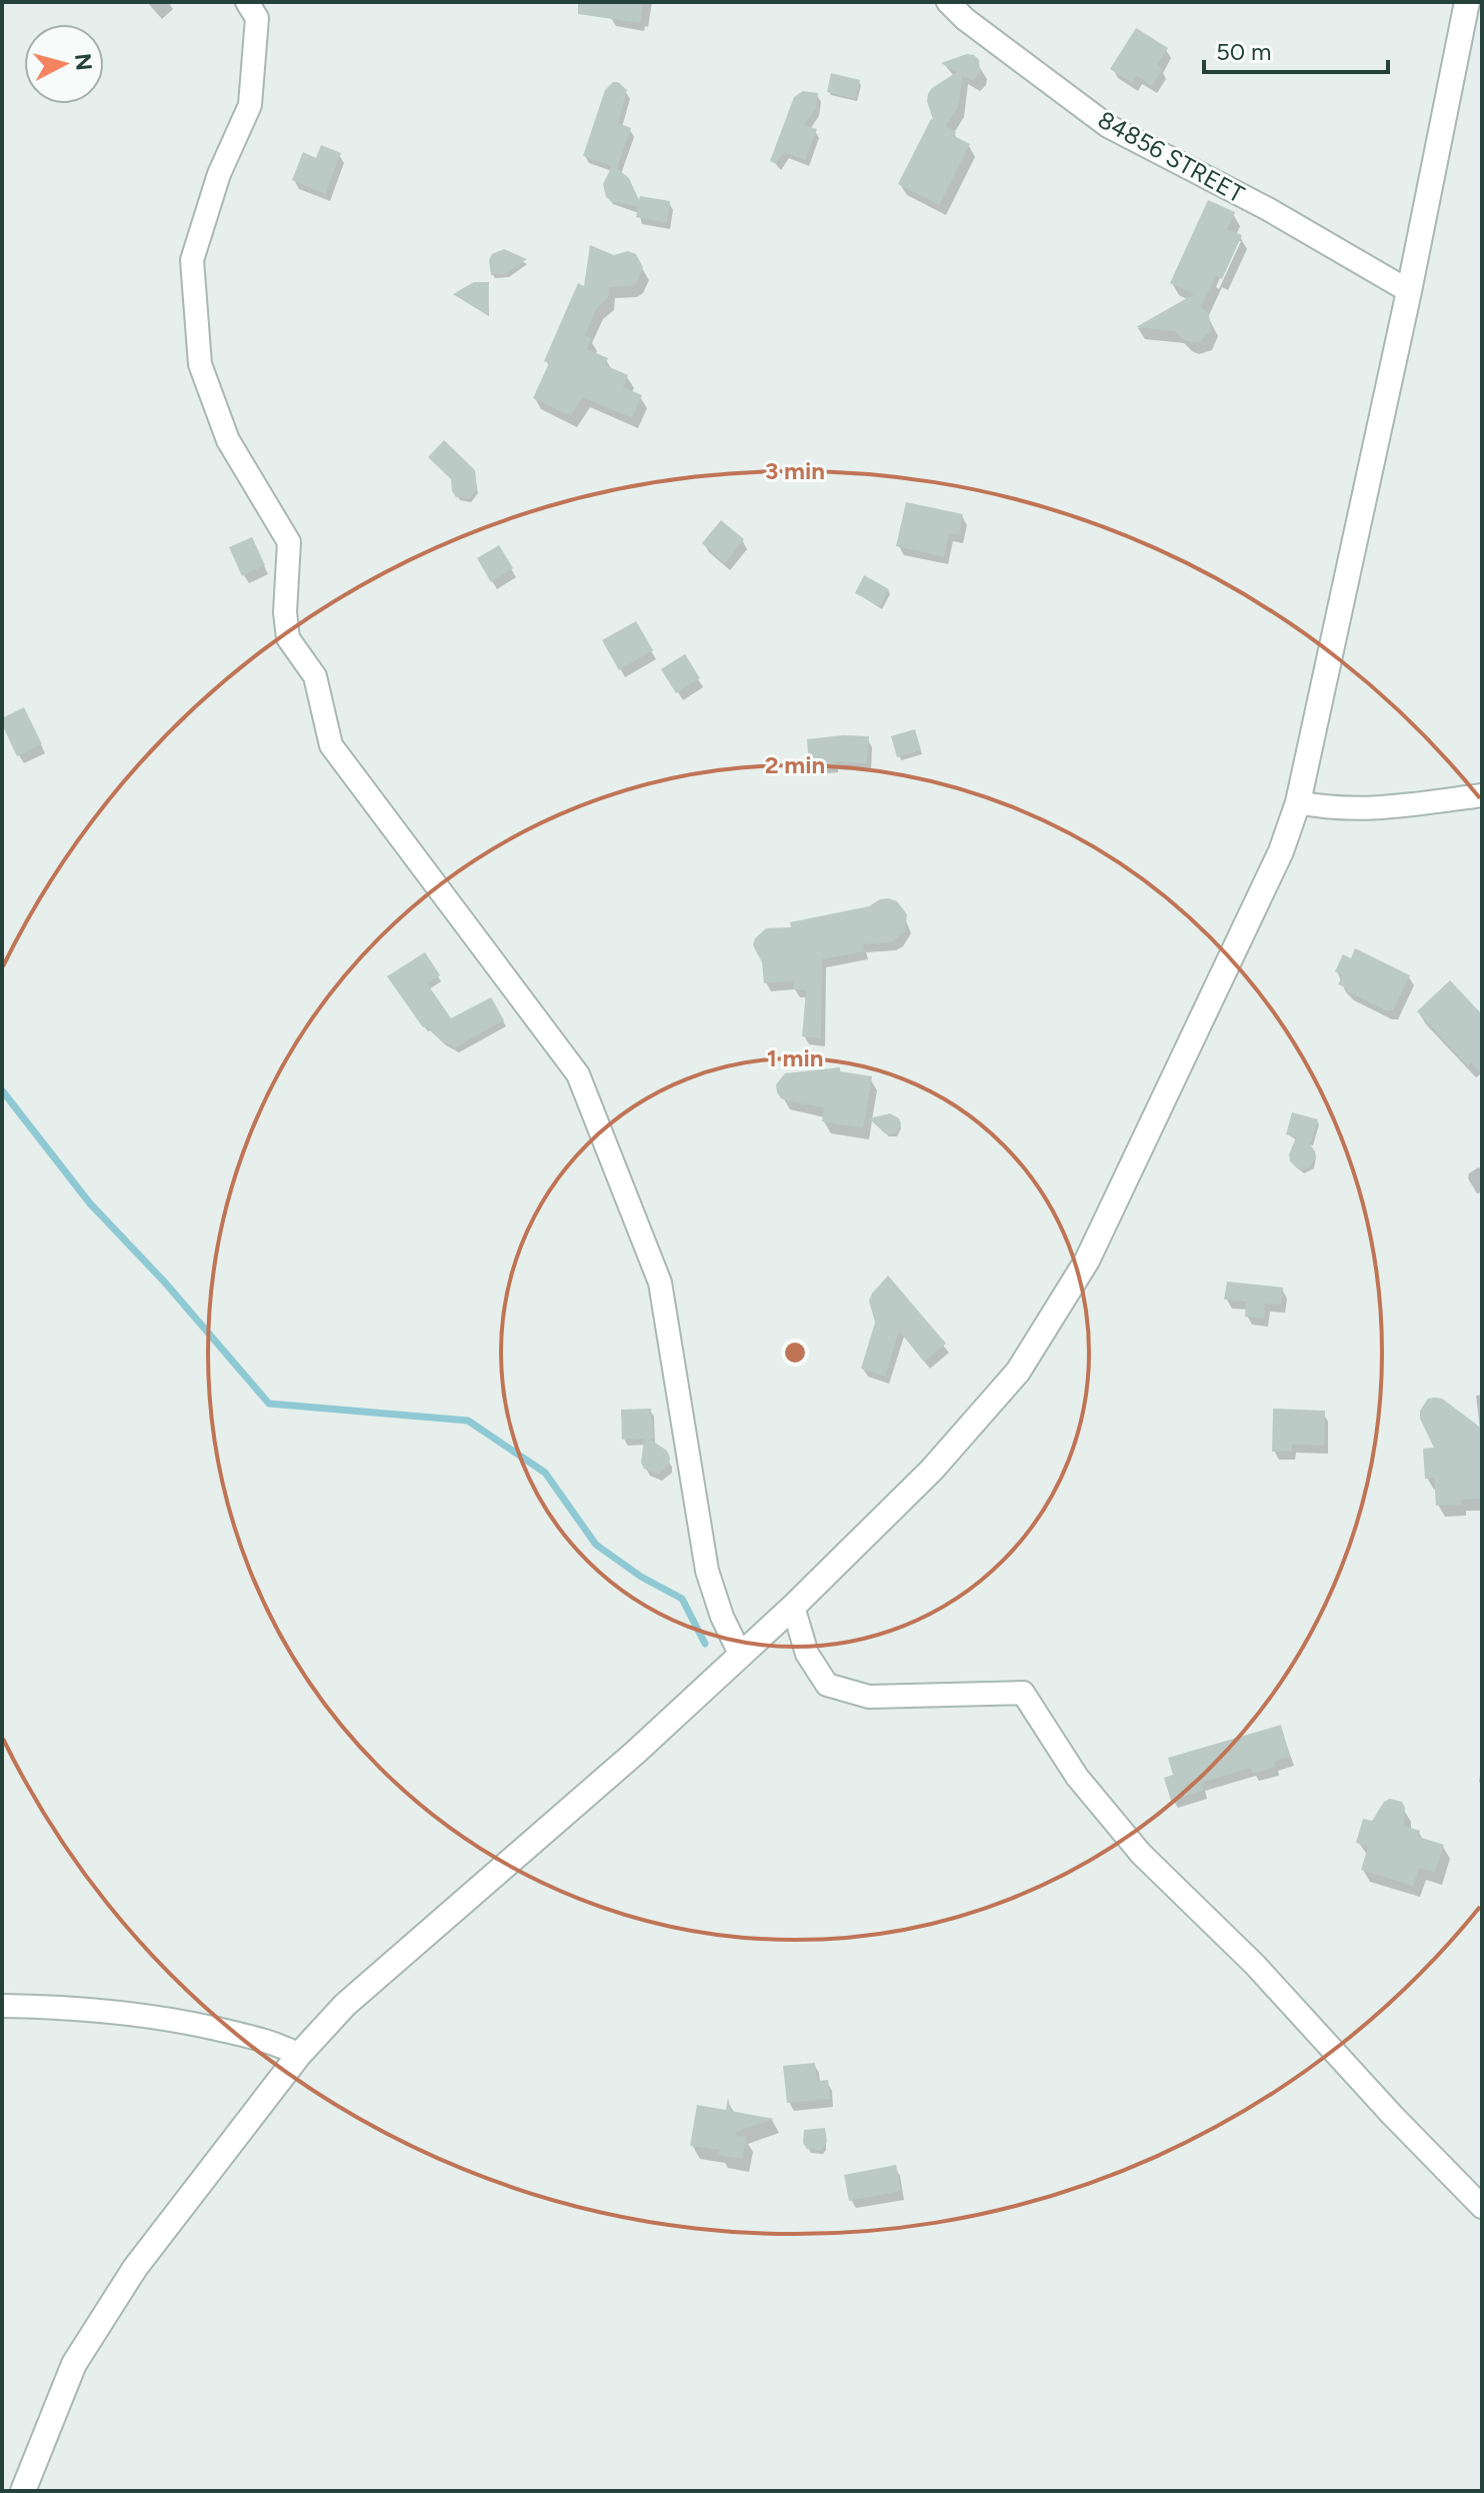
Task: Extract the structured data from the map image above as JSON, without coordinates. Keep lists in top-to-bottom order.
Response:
{
  "streets": {
    "street": ["84856 STREET"]
  },
  "scale_bar": "50 m",
  "north": "right",
  "rings": ["3 min", "2 min", "1 min"]
}
